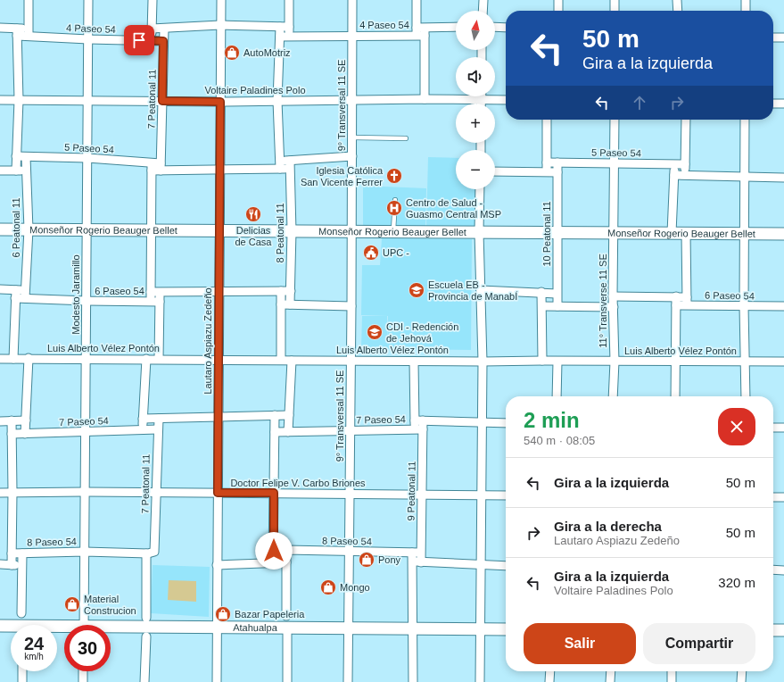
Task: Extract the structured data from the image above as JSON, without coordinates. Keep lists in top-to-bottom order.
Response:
{
  "streets": {
    "street": [
      "4 Paseo 54",
      "Voltaire Paladines Polo",
      "7 Peatonal 11",
      "9° Transversal 11 SE",
      "5 Paseo 54",
      "6 Peatonal 11",
      "Monseñor Rogerio Beauger Bellet",
      "8 Peatonal 11",
      "10 Peatonal 11",
      "6 Paseo 54",
      "Modesto Jaramillo",
      "11° Transverse 11 SE",
      "Lautaro Aspiazu Zedeño",
      "Luis Alberto Vélez Pontón",
      "7 Paseo 54",
      "Doctor Felipe V. Carbo Briones",
      "9 Peatonal 11",
      "8 Paseo 54",
      "Atahualpa"
    ]
  },
  "crossings": [
    ["4 Paseo 54", "7 Peatonal 11"],
    ["4 Paseo 54", "9° Transversal 11 SE"],
    ["4 Paseo 54", "Modesto Jaramillo"],
    ["Voltaire Paladines Polo", "7 Peatonal 11"],
    ["Voltaire Paladines Polo", "9° Transversal 11 SE"],
    ["Voltaire Paladines Polo", "Modesto Jaramillo"],
    ["Voltaire Paladines Polo", "Lautaro Aspiazu Zedeño"],
    ["7 Peatonal 11", "5 Paseo 54"],
    ["7 Peatonal 11", "7 Paseo 54"],
    ["7 Peatonal 11", "Doctor Felipe V. Carbo Briones"],
    ["7 Peatonal 11", "8 Paseo 54"],
    ["9° Transversal 11 SE", "5 Paseo 54"],
    ["9° Transversal 11 SE", "Monseñor Rogerio Beauger Bellet"],
    ["9° Transversal 11 SE", "Luis Alberto Vélez Pontón"],
    ["9° Transversal 11 SE", "7 Paseo 54"],
    ["9° Transversal 11 SE", "Doctor Felipe V. Carbo Briones"],
    ["9° Transversal 11 SE", "8 Paseo 54"],
    ["9° Transversal 11 SE", "Atahualpa"],
    ["5 Paseo 54", "6 Peatonal 11"],
    ["5 Paseo 54", "8 Peatonal 11"],
    ["5 Paseo 54", "10 Peatonal 11"],
    ["5 Paseo 54", "Modesto Jaramillo"],
    ["5 Paseo 54", "11° Transverse 11 SE"],
    ["5 Paseo 54", "Lautaro Aspiazu Zedeño"],
    ["6 Peatonal 11", "Monseñor Rogerio Beauger Bellet"],
    ["6 Peatonal 11", "6 Paseo 54"],
    ["Monseñor Rogerio Beauger Bellet", "8 Peatonal 11"],
    ["Monseñor Rogerio Beauger Bellet", "10 Peatonal 11"],
    ["Monseñor Rogerio Beauger Bellet", "Modesto Jaramillo"],
    ["Monseñor Rogerio Beauger Bellet", "11° Transverse 11 SE"],
    ["Monseñor Rogerio Beauger Bellet", "Lautaro Aspiazu Zedeño"],
    ["8 Peatonal 11", "6 Paseo 54"],
    ["6 Paseo 54", "Modesto Jaramillo"],
    ["6 Paseo 54", "11° Transverse 11 SE"],
    ["6 Paseo 54", "Lautaro Aspiazu Zedeño"],
    ["Modesto Jaramillo", "Luis Alberto Vélez Pontón"],
    ["Modesto Jaramillo", "7 Paseo 54"],
    ["Modesto Jaramillo", "Doctor Felipe V. Carbo Briones"],
    ["Modesto Jaramillo", "8 Paseo 54"],
    ["11° Transverse 11 SE", "Luis Alberto Vélez Pontón"],
    ["Lautaro Aspiazu Zedeño", "Luis Alberto Vélez Pontón"],
    ["Lautaro Aspiazu Zedeño", "Doctor Felipe V. Carbo Briones"],
    ["Lautaro Aspiazu Zedeño", "Atahualpa"],
    ["Luis Alberto Vélez Pontón", "9 Peatonal 11"],
    ["7 Paseo 54", "9 Peatonal 11"],
    ["Doctor Felipe V. Carbo Briones", "9 Peatonal 11"],
    ["9 Peatonal 11", "8 Paseo 54"],
    ["9 Peatonal 11", "Atahualpa"]
  ],
  "places": {
    "shop": [
      "AutoMotriz",
      "Pony",
      "Mongo",
      "Material Construcion",
      "Bazar Papeleria"
    ],
    "church": ["Iglesia Católica San Vicente Ferrer"],
    "hospital": ["Centro de Salud - Guasmo Central MSP"],
    "restaurant": ["Delicias de Casa"],
    "public building": ["UPC -"],
    "school or university": ["Escuela EB - Provincia de ManabÍ", "CDI - Redención de Jehová"]
  },
  "north": "top",
  "page": {
    "map_buttons": ["+", "−"],
    "turn": ["50 m", "Gira a la izquierda"],
    "heading": ["2 min", "540 m · 08:05"],
    "list": [
      {
        "name": "Gira a la izquierda",
        "value": "50 m"
      },
      {
        "name": "Gira a la derecha",
        "note": "Lautaro Aspiazu Zedeño",
        "value": "50 m"
      },
      {
        "name": "Gira a la izquierda",
        "note": "Voltaire Paladines Polo",
        "value": "320 m"
      }
    ],
    "buttons": ["Salir", "Compartir"],
    "speed": "24 km/h",
    "limit": "30"
  }
}
